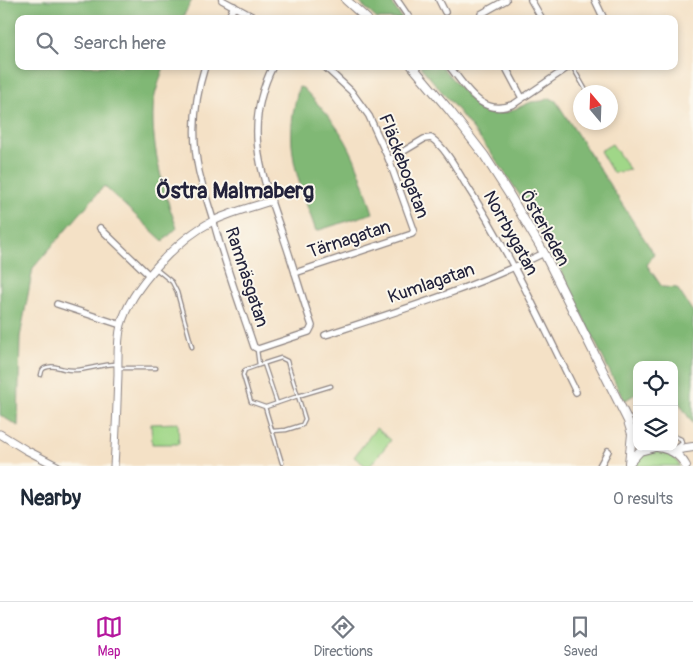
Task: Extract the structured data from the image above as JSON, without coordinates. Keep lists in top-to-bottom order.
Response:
{
  "streets": {
    "main road": ["Österleden"],
    "street": [
      "Fläckebogatan",
      "Norrbygatan",
      "Tärnagatan",
      "Ramnäsgatan",
      "Kumlagatan"
    ]
  },
  "crossings": [
    ["Fläckebogatan", "Norrbygatan"],
    ["Fläckebogatan", "Tärnagatan"],
    ["Österleden", "Kumlagatan"],
    ["Norrbygatan", "Kumlagatan"]
  ],
  "districts": ["Östra Malmaberg"],
  "north": "top",
  "page": {
    "search": "Search here",
    "heading": ["Nearby", "0 results"],
    "nav": ["Map", "Directions", "Saved"]
  }
}
